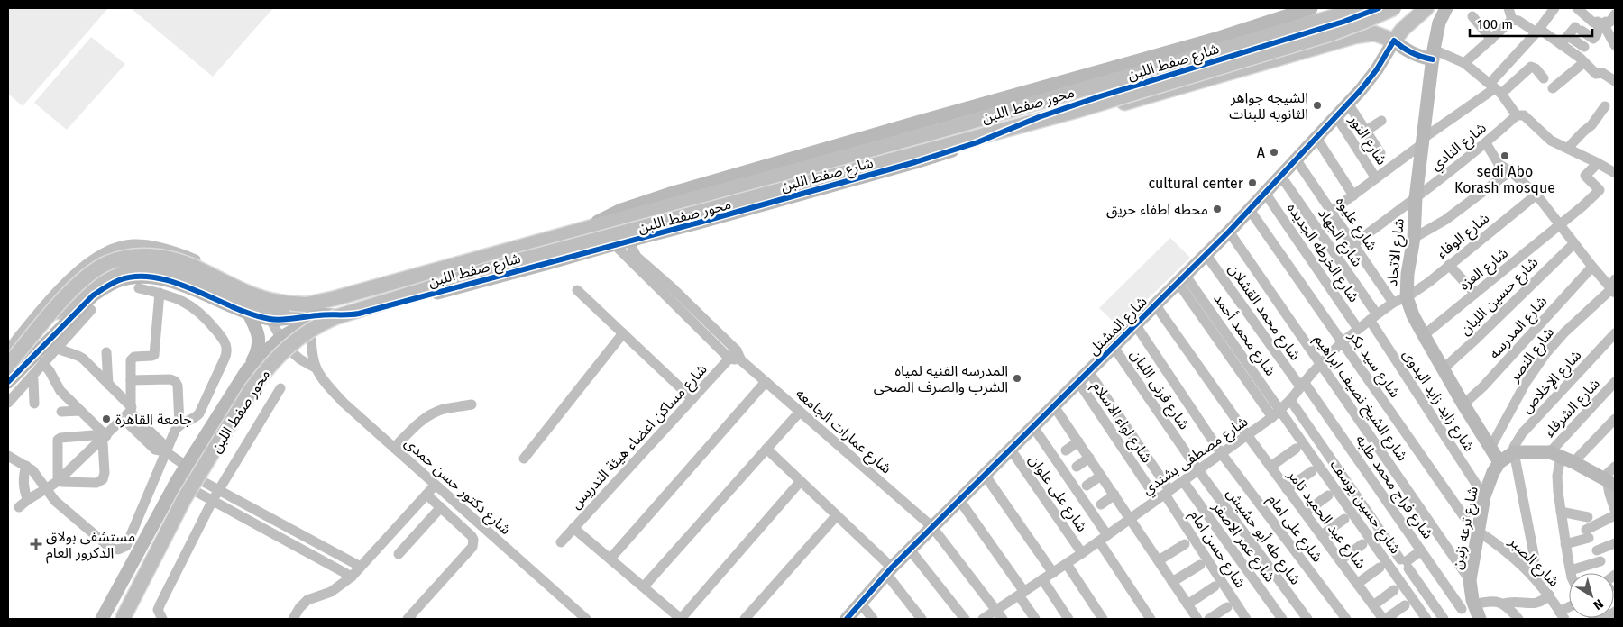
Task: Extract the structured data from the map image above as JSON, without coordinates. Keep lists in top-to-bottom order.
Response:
{
  "streets": {
    "main road": ["محور صفط اللبن"],
    "street": [
      "شارع صفط اللبن",
      "شارع النور",
      "شارع النادي",
      "شارع عليوه",
      "شارع الوفاء",
      "شارع الجهاد",
      "شارع الخرطه الجديده",
      "شارع الاتحاد",
      "شارع العزه",
      "شارع حسين اللبان",
      "شارع محمد القشلان",
      "شارع المشتل",
      "شارع المدرسه",
      "شارع النصر",
      "شارع سيد بكر",
      "شارع الإخلاص",
      "شارع قرنى اللبان",
      "شارع الشيخ نصيف ابراهيم",
      "شارع زايد زايد البدوى",
      "شارع الشرفاء",
      "شارع لواء الاسلام",
      "شارع عمارات الجامعه",
      "شارع مساكن اعضاء هيئة التدريس",
      "شارع مصطفى بشندي",
      "شارع دكتور حسن حمدى",
      "شارع فراج محمد طلبه",
      "شارع على علوان",
      "شارع حسين يوسف",
      "شارع عبد الحميد تامر",
      "شارع على امام",
      "شارع ترعه زنين",
      "شارع طه أبو حشيش",
      "شارع عمر الاصفر",
      "شارع حسن امام",
      "شارع الصبر"
    ]
  },
  "crossings": [
    ["شارع صفط اللبن", "شارع دكتور حسن حمدى"],
    ["شارع النور", "شارع المشتل"],
    ["شارع النادي", "شارع عليوه"],
    ["شارع النادي", "شارع الاتحاد"],
    ["شارع عليوه", "شارع المشتل"],
    ["شارع عليوه", "شارع مصطفى بشندي"],
    ["شارع الوفاء", "شارع الاتحاد"],
    ["شارع الوفاء", "شارع مصطفى بشندي"],
    ["شارع الجهاد", "شارع المشتل"],
    ["شارع الجهاد", "شارع زايد زايد البدوى"],
    ["شارع الجهاد", "شارع مصطفى بشندي"],
    ["شارع الخرطه الجديده", "شارع المشتل"],
    ["شارع الخرطه الجديده", "شارع مصطفى بشندي"],
    ["شارع الاتحاد", "شارع العزه"],
    ["شارع الاتحاد", "شارع حسين اللبان"],
    ["شارع الاتحاد", "شارع المدرسه"],
    ["شارع الاتحاد", "شارع النصر"],
    ["شارع الاتحاد", "شارع مصطفى بشندي"],
    ["شارع الاتحاد", "شارع ترعه زنين"],
    ["شارع محمد القشلان", "شارع المشتل"],
    ["شارع محمد القشلان", "شارع مصطفى بشندي"],
    ["شارع محمد القشلان", "شارع فراج محمد طلبه"],
    ["شارع المشتل", "شارع سيد بكر"],
    ["شارع المشتل", "شارع قرنى اللبان"],
    ["شارع المشتل", "شارع الشيخ نصيف ابراهيم"],
    ["شارع المشتل", "شارع لواء الاسلام"],
    ["شارع المشتل", "شارع عمارات الجامعه"],
    ["شارع المشتل", "شارع على علوان"],
    ["شارع المشتل", "شارع حسين يوسف"],
    ["شارع المشتل", "شارع عبد الحميد تامر"],
    ["شارع المشتل", "شارع على امام"],
    ["شارع سيد بكر", "شارع مصطفى بشندي"],
    ["شارع سيد بكر", "شارع ترعه زنين"],
    ["شارع سيد بكر", "شارع الصبر"],
    ["شارع الإخلاص", "شارع ترعه زنين"],
    ["شارع قرنى اللبان", "شارع مصطفى بشندي"],
    ["شارع قرنى اللبان", "شارع طه أبو حشيش"],
    ["شارع الشيخ نصيف ابراهيم", "شارع مصطفى بشندي"],
    ["شارع الشيخ نصيف ابراهيم", "شارع ترعه زنين"],
    ["شارع زايد زايد البدوى", "شارع مصطفى بشندي"],
    ["شارع زايد زايد البدوى", "شارع ترعه زنين"],
    ["شارع لواء الاسلام", "شارع مصطفى بشندي"],
    ["شارع لواء الاسلام", "شارع حسن امام"],
    ["شارع عمارات الجامعه", "شارع مساكن اعضاء هيئة التدريس"],
    ["شارع عمارات الجامعه", "شارع مصطفى بشندي"],
    ["شارع مصطفى بشندي", "شارع فراج محمد طلبه"],
    ["شارع مصطفى بشندي", "شارع على علوان"],
    ["شارع مصطفى بشندي", "شارع حسين يوسف"],
    ["شارع مصطفى بشندي", "شارع عبد الحميد تامر"],
    ["شارع مصطفى بشندي", "شارع على امام"],
    ["شارع مصطفى بشندي", "شارع طه أبو حشيش"],
    ["شارع مصطفى بشندي", "شارع عمر الاصفر"],
    ["شارع مصطفى بشندي", "شارع حسن امام"],
    ["شارع فراج محمد طلبه", "شارع ترعه زنين"],
    ["شارع ترعه زنين", "شارع الصبر"]
  ],
  "places": {
    "other": [
      "الشيجه جواهر الثانويه للبنات",
      "A",
      "sedi Abo Korash mosque",
      "cultural center",
      "محطه اطفاء حريق",
      "المدرسه الفنيه لمياه الشرب والصرف الصحى",
      "جامعة القاهرة"
    ],
    "health": ["مستشفى بولاق الدكرور العام"]
  },
  "scale_bar": "100 m",
  "north": "bottom right"
}
